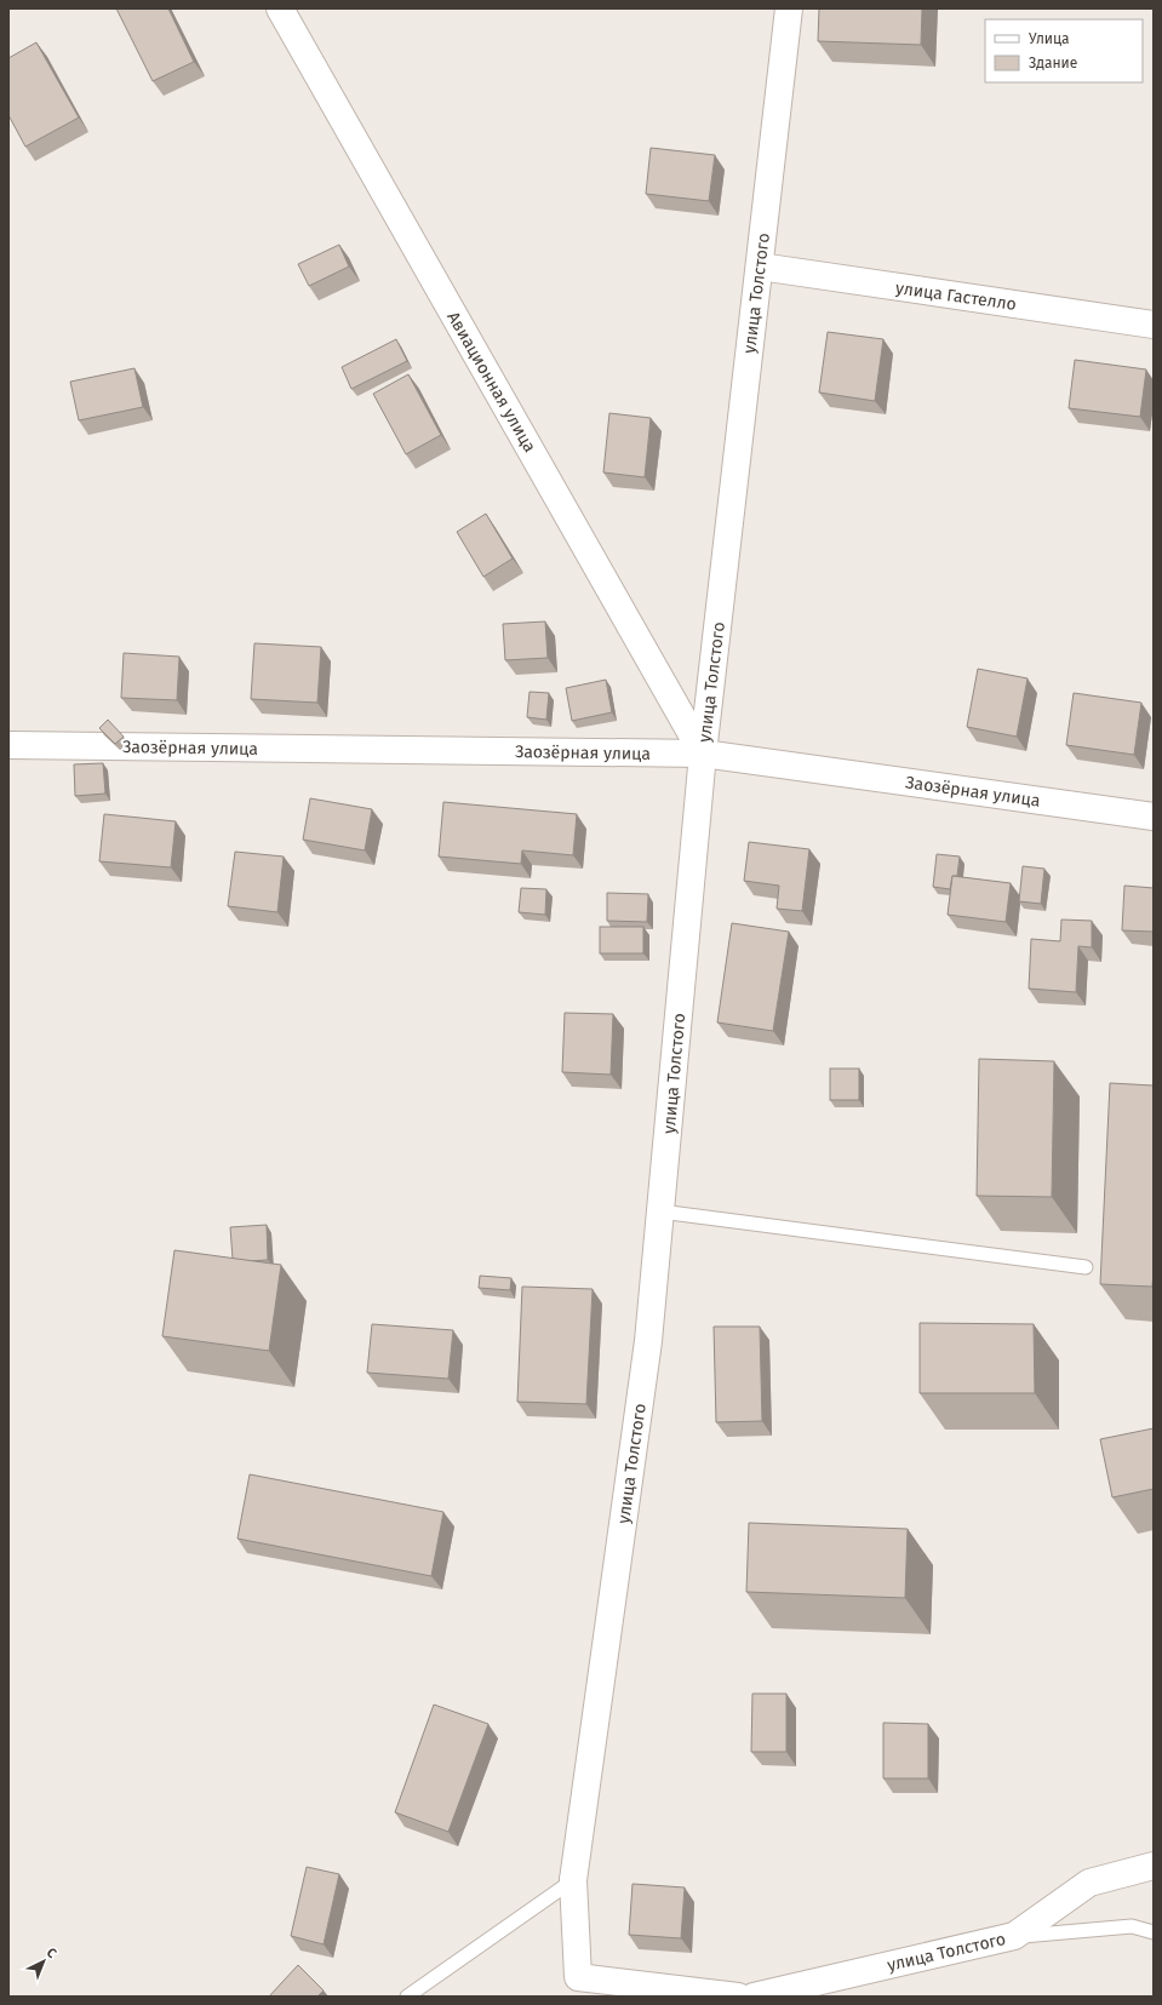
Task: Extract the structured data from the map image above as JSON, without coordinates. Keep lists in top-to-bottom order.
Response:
{
  "streets": {
    "street": [
      "улица Толстого",
      "улица Гастелло",
      "Авиационная улица",
      "Заозёрная улица"
    ]
  },
  "crossings": [
    ["улица Толстого", "улица Гастелло"],
    ["улица Толстого", "Авиационная улица"],
    ["улица Толстого", "Заозёрная улица"],
    ["Авиационная улица", "Заозёрная улица"]
  ],
  "legend": ["Улица", "Здание"],
  "north": "top right"
}
